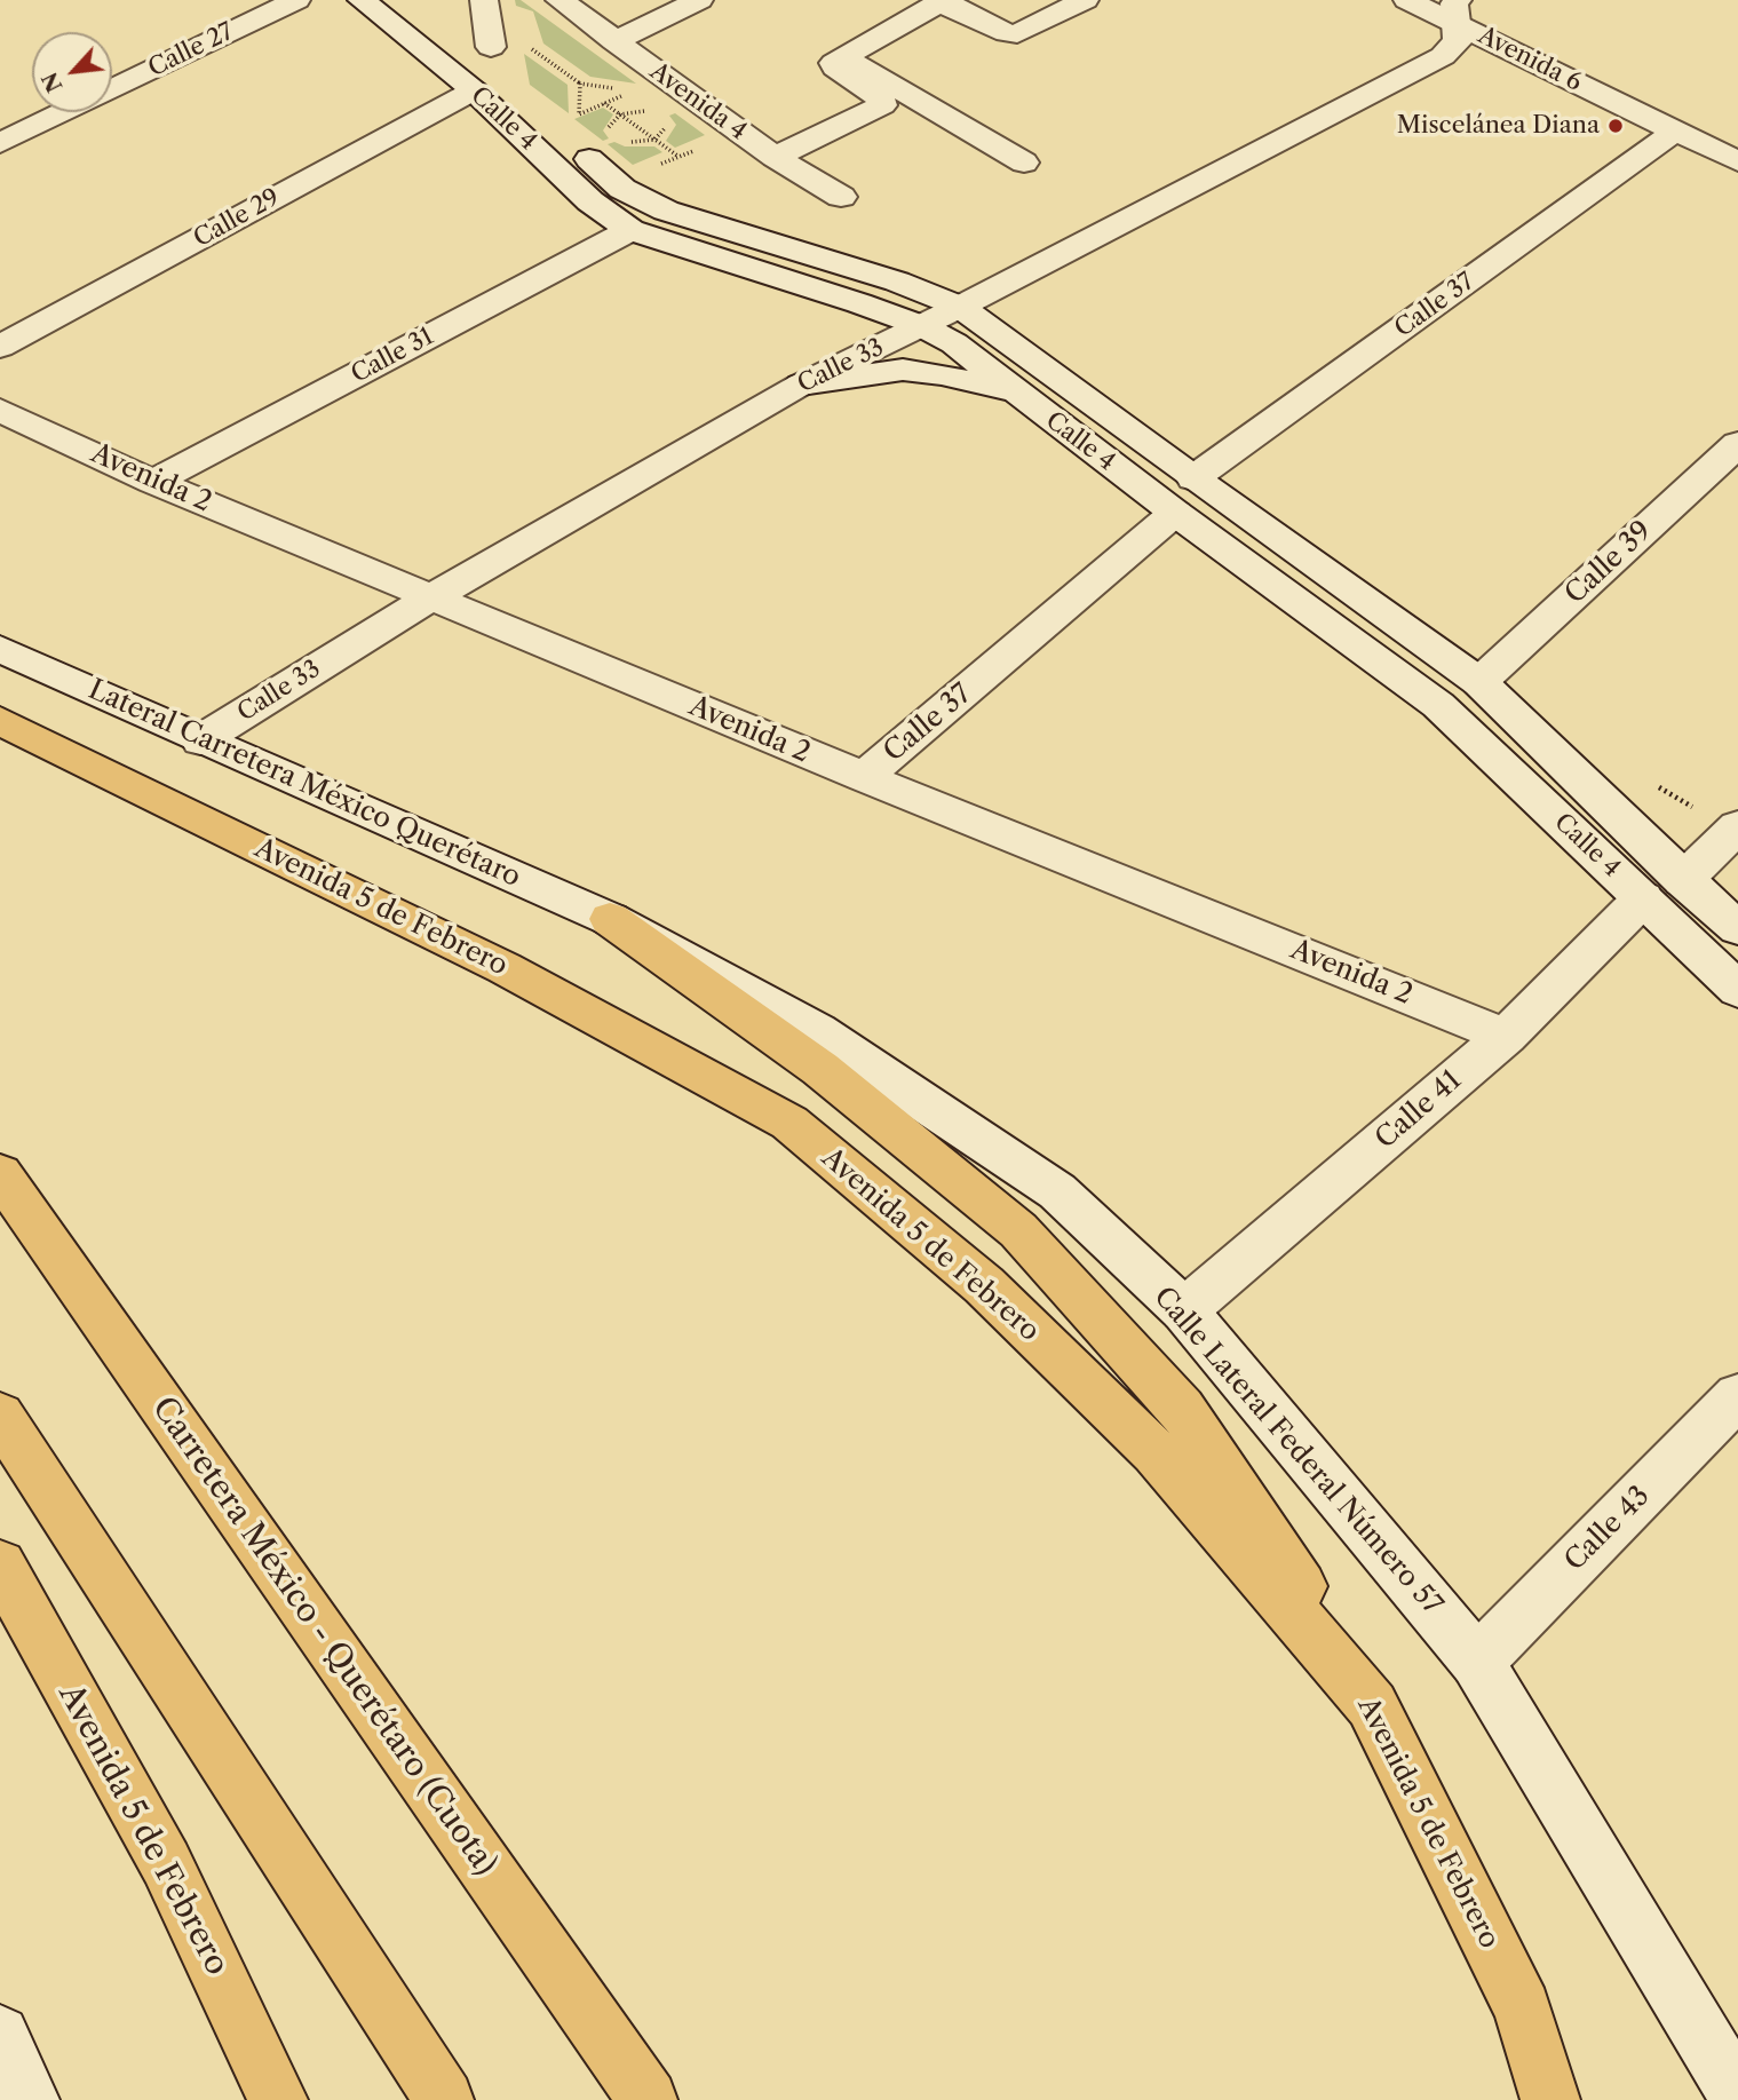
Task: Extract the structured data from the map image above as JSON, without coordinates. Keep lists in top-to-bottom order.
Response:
{
  "streets": {
    "highway": ["Avenida 5 de Febrero", "Carretera México - Querétaro (Cuota)"],
    "street": [
      "Calle 27",
      "Avenida 6",
      "Avenida 4",
      "Calle 4",
      "Calle 29",
      "Calle 37",
      "Calle 31",
      "Calle 33",
      "Avenida 2",
      "Calle 39",
      "Lateral Carretera México Querétaro",
      "Calle 41",
      "Calle Lateral Federal Número 57",
      "Calle 43"
    ]
  },
  "crossings": [
    ["Avenida 6", "Calle 37"],
    ["Avenida 6", "Calle 33"],
    ["Calle 4", "Calle 29"],
    ["Calle 4", "Calle 37"],
    ["Calle 4", "Calle 31"],
    ["Calle 4", "Calle 33"],
    ["Calle 4", "Calle 39"],
    ["Calle 4", "Calle 41"],
    ["Calle 37", "Avenida 2"],
    ["Calle 31", "Avenida 2"],
    ["Calle 33", "Avenida 2"],
    ["Calle 33", "Lateral Carretera México Querétaro"],
    ["Avenida 2", "Calle 41"],
    ["Lateral Carretera México Querétaro", "Calle Lateral Federal Número 57"],
    ["Calle 41", "Calle Lateral Federal Número 57"],
    ["Calle Lateral Federal Número 57", "Calle 43"]
  ],
  "places": ["Miscelánea Diana"],
  "north": "bottom left"
}
